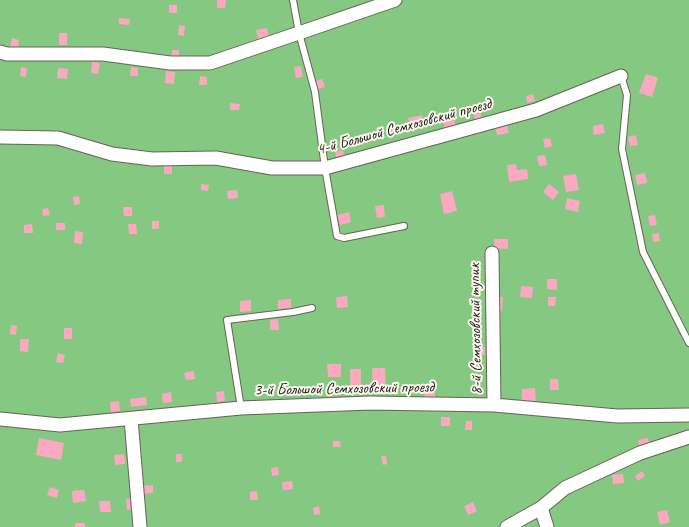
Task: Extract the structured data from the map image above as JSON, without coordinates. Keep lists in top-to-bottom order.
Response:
{
  "streets": {
    "street": ["4-й Большой Семхозовский проезд", "8-й Семхозовский тупик", "3-й Большой Семхозовский проезд"]
  },
  "crossings": [
    ["8-й Семхозовский тупик", "3-й Большой Семхозовский проезд"]
  ]
}
